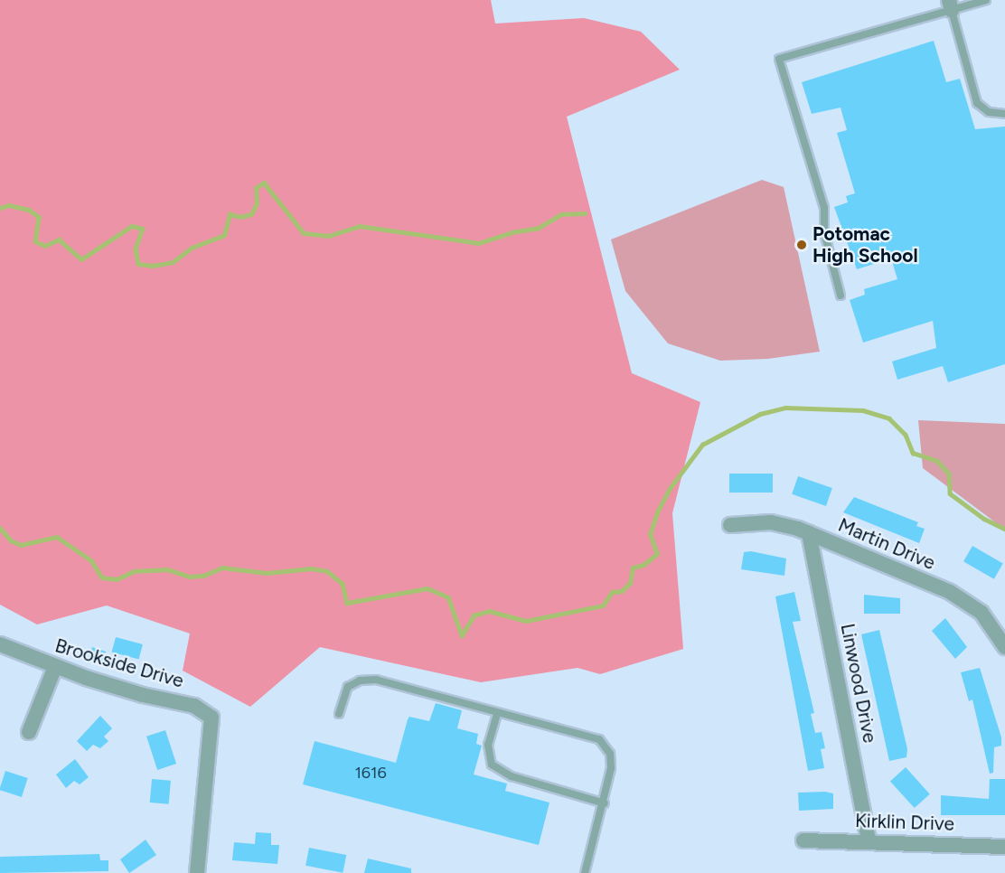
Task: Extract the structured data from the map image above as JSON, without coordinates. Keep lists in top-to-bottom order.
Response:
{
  "streets": {
    "street": [
      "Martin Drive",
      "Brookside Drive",
      "Linwood Drive",
      "Kirklin Drive"
    ]
  },
  "crossings": [
    ["Martin Drive", "Linwood Drive"],
    ["Linwood Drive", "Kirklin Drive"]
  ],
  "places": ["Potomac High School"],
  "house_numbers": ["1616"]
}
